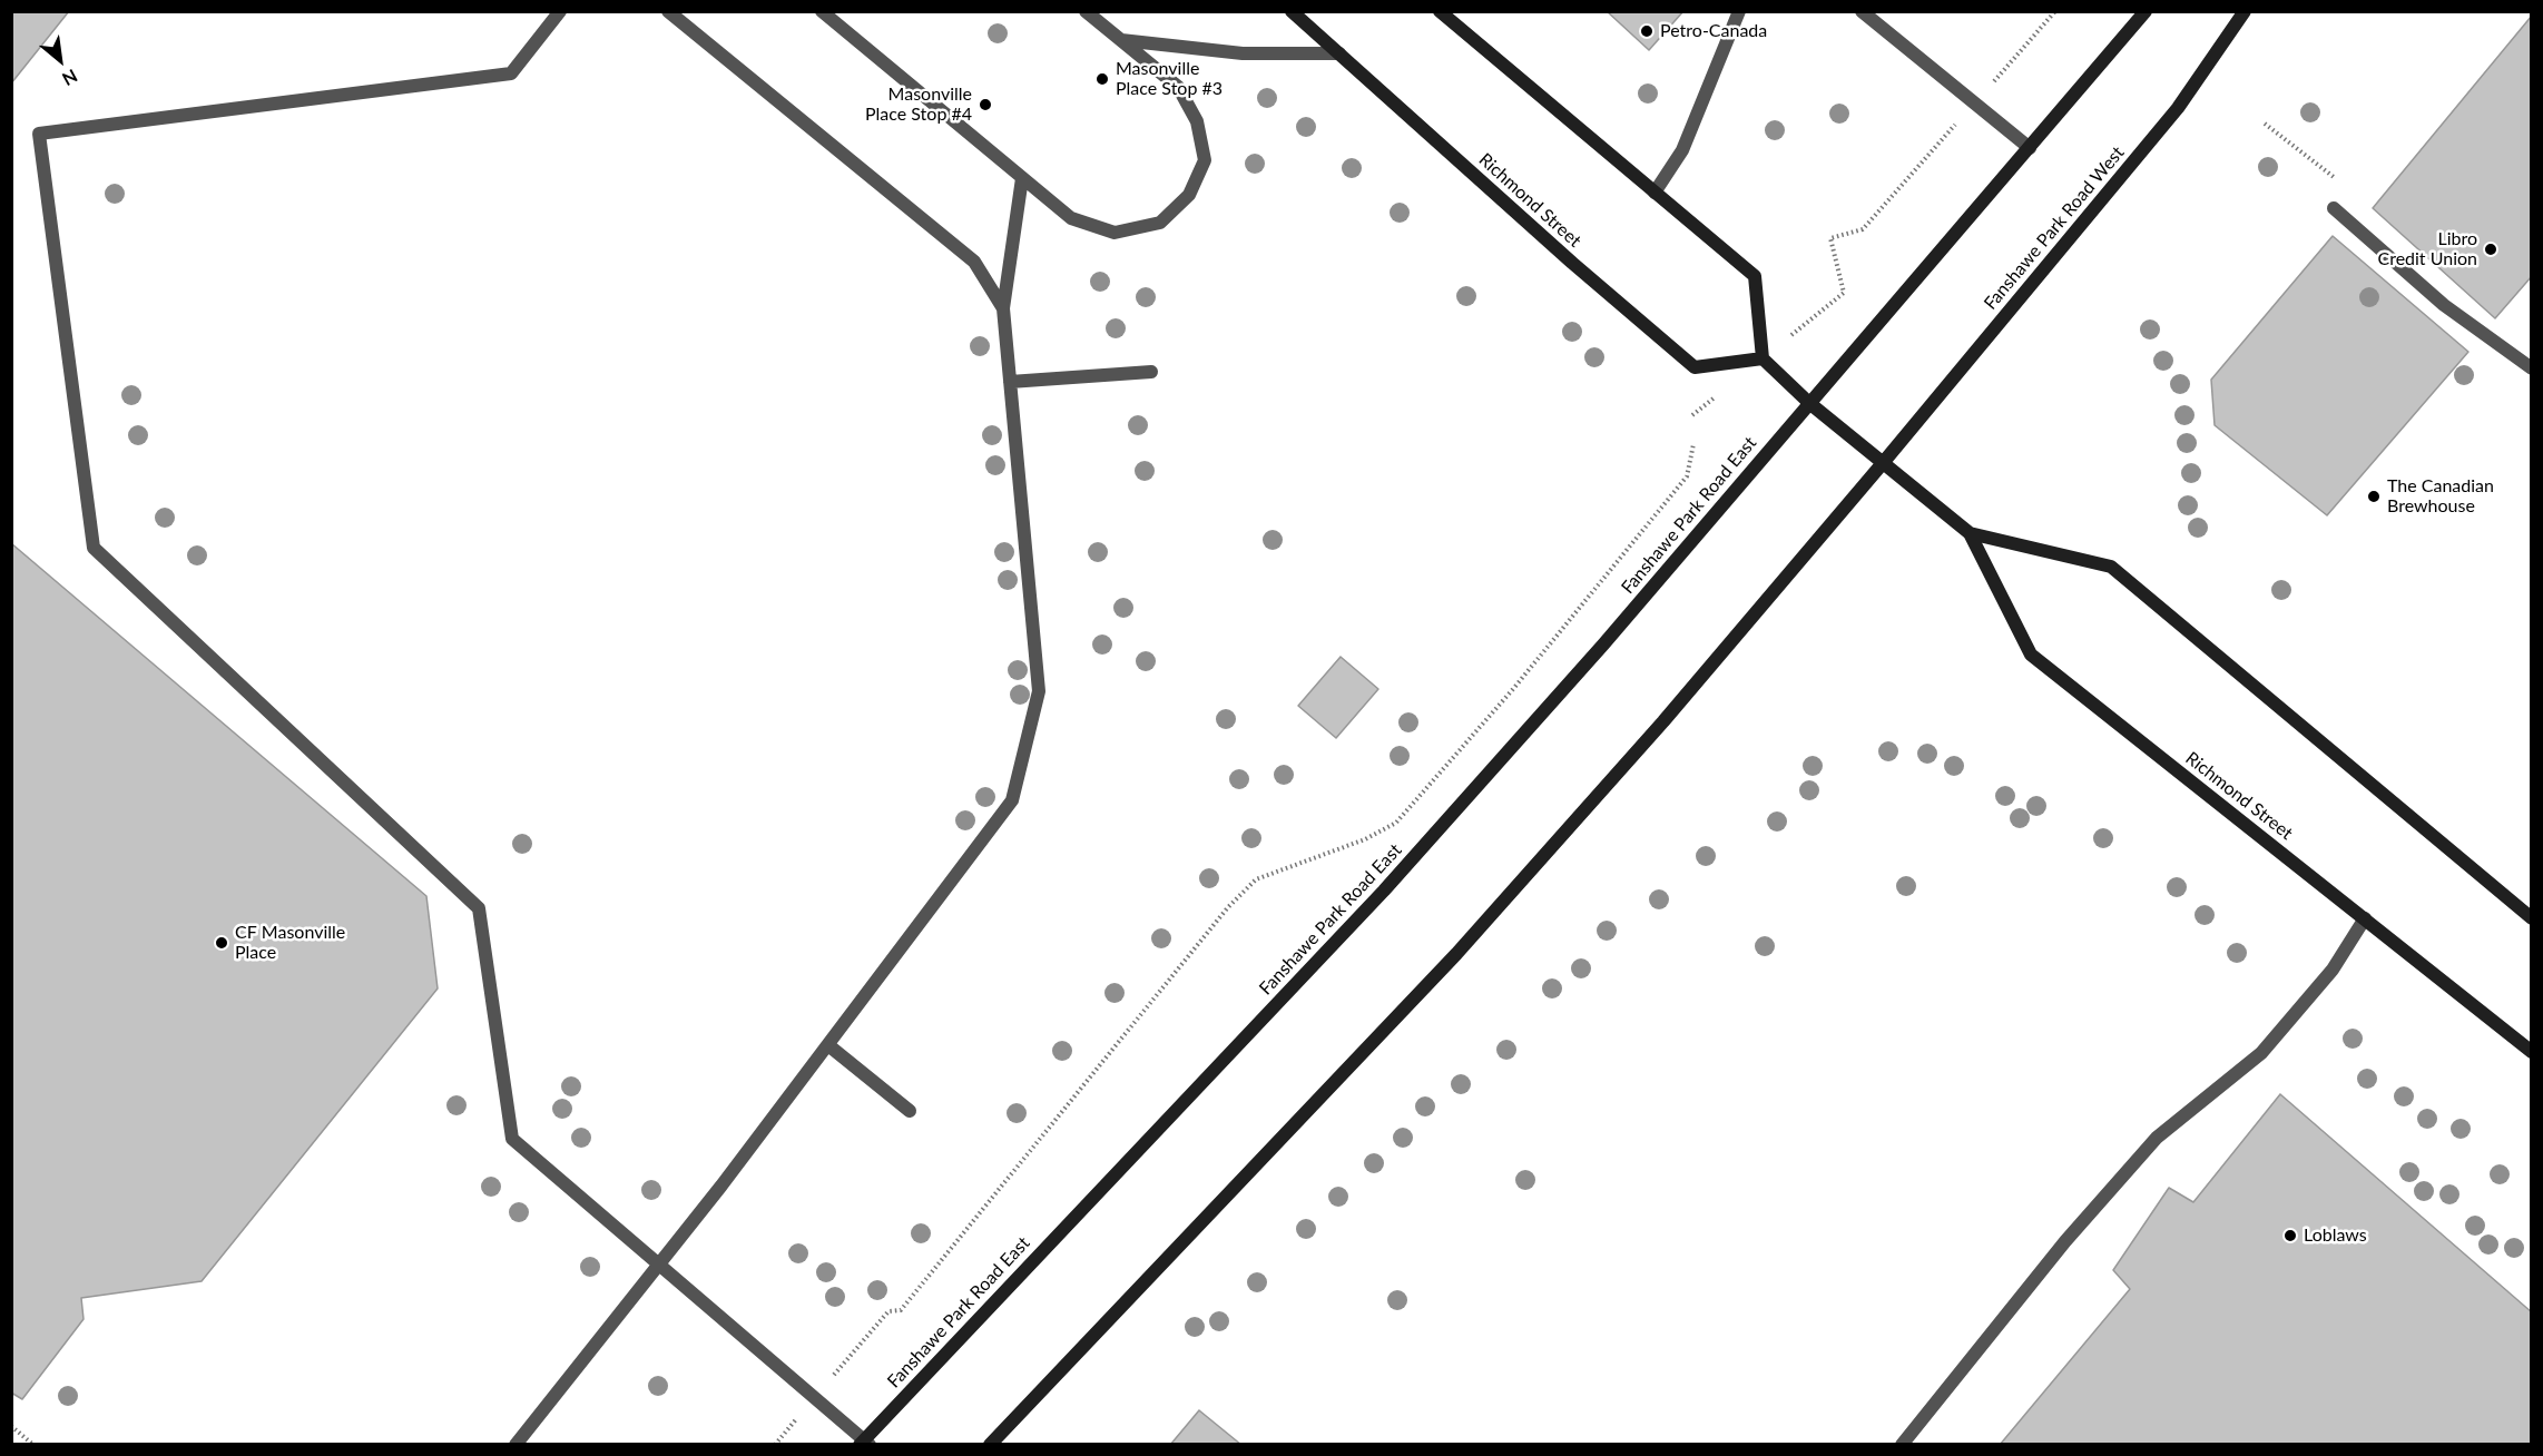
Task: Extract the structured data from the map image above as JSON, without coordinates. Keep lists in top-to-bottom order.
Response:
{
  "streets": {
    "main road": ["Richmond Street", "Fanshawe Park Road West", "Fanshawe Park Road East"]
  },
  "crossings": [
    ["Richmond Street", "Fanshawe Park Road West"],
    ["Richmond Street", "Fanshawe Park Road East"]
  ],
  "places": [
    "Petro-Canada",
    "Masonville Place Stop #3",
    "Masonville Place Stop #4",
    "Libro Credit Union",
    "The Canadian Brewhouse",
    "CF Masonville Place",
    "Loblaws"
  ],
  "north": "bottom right"
}
